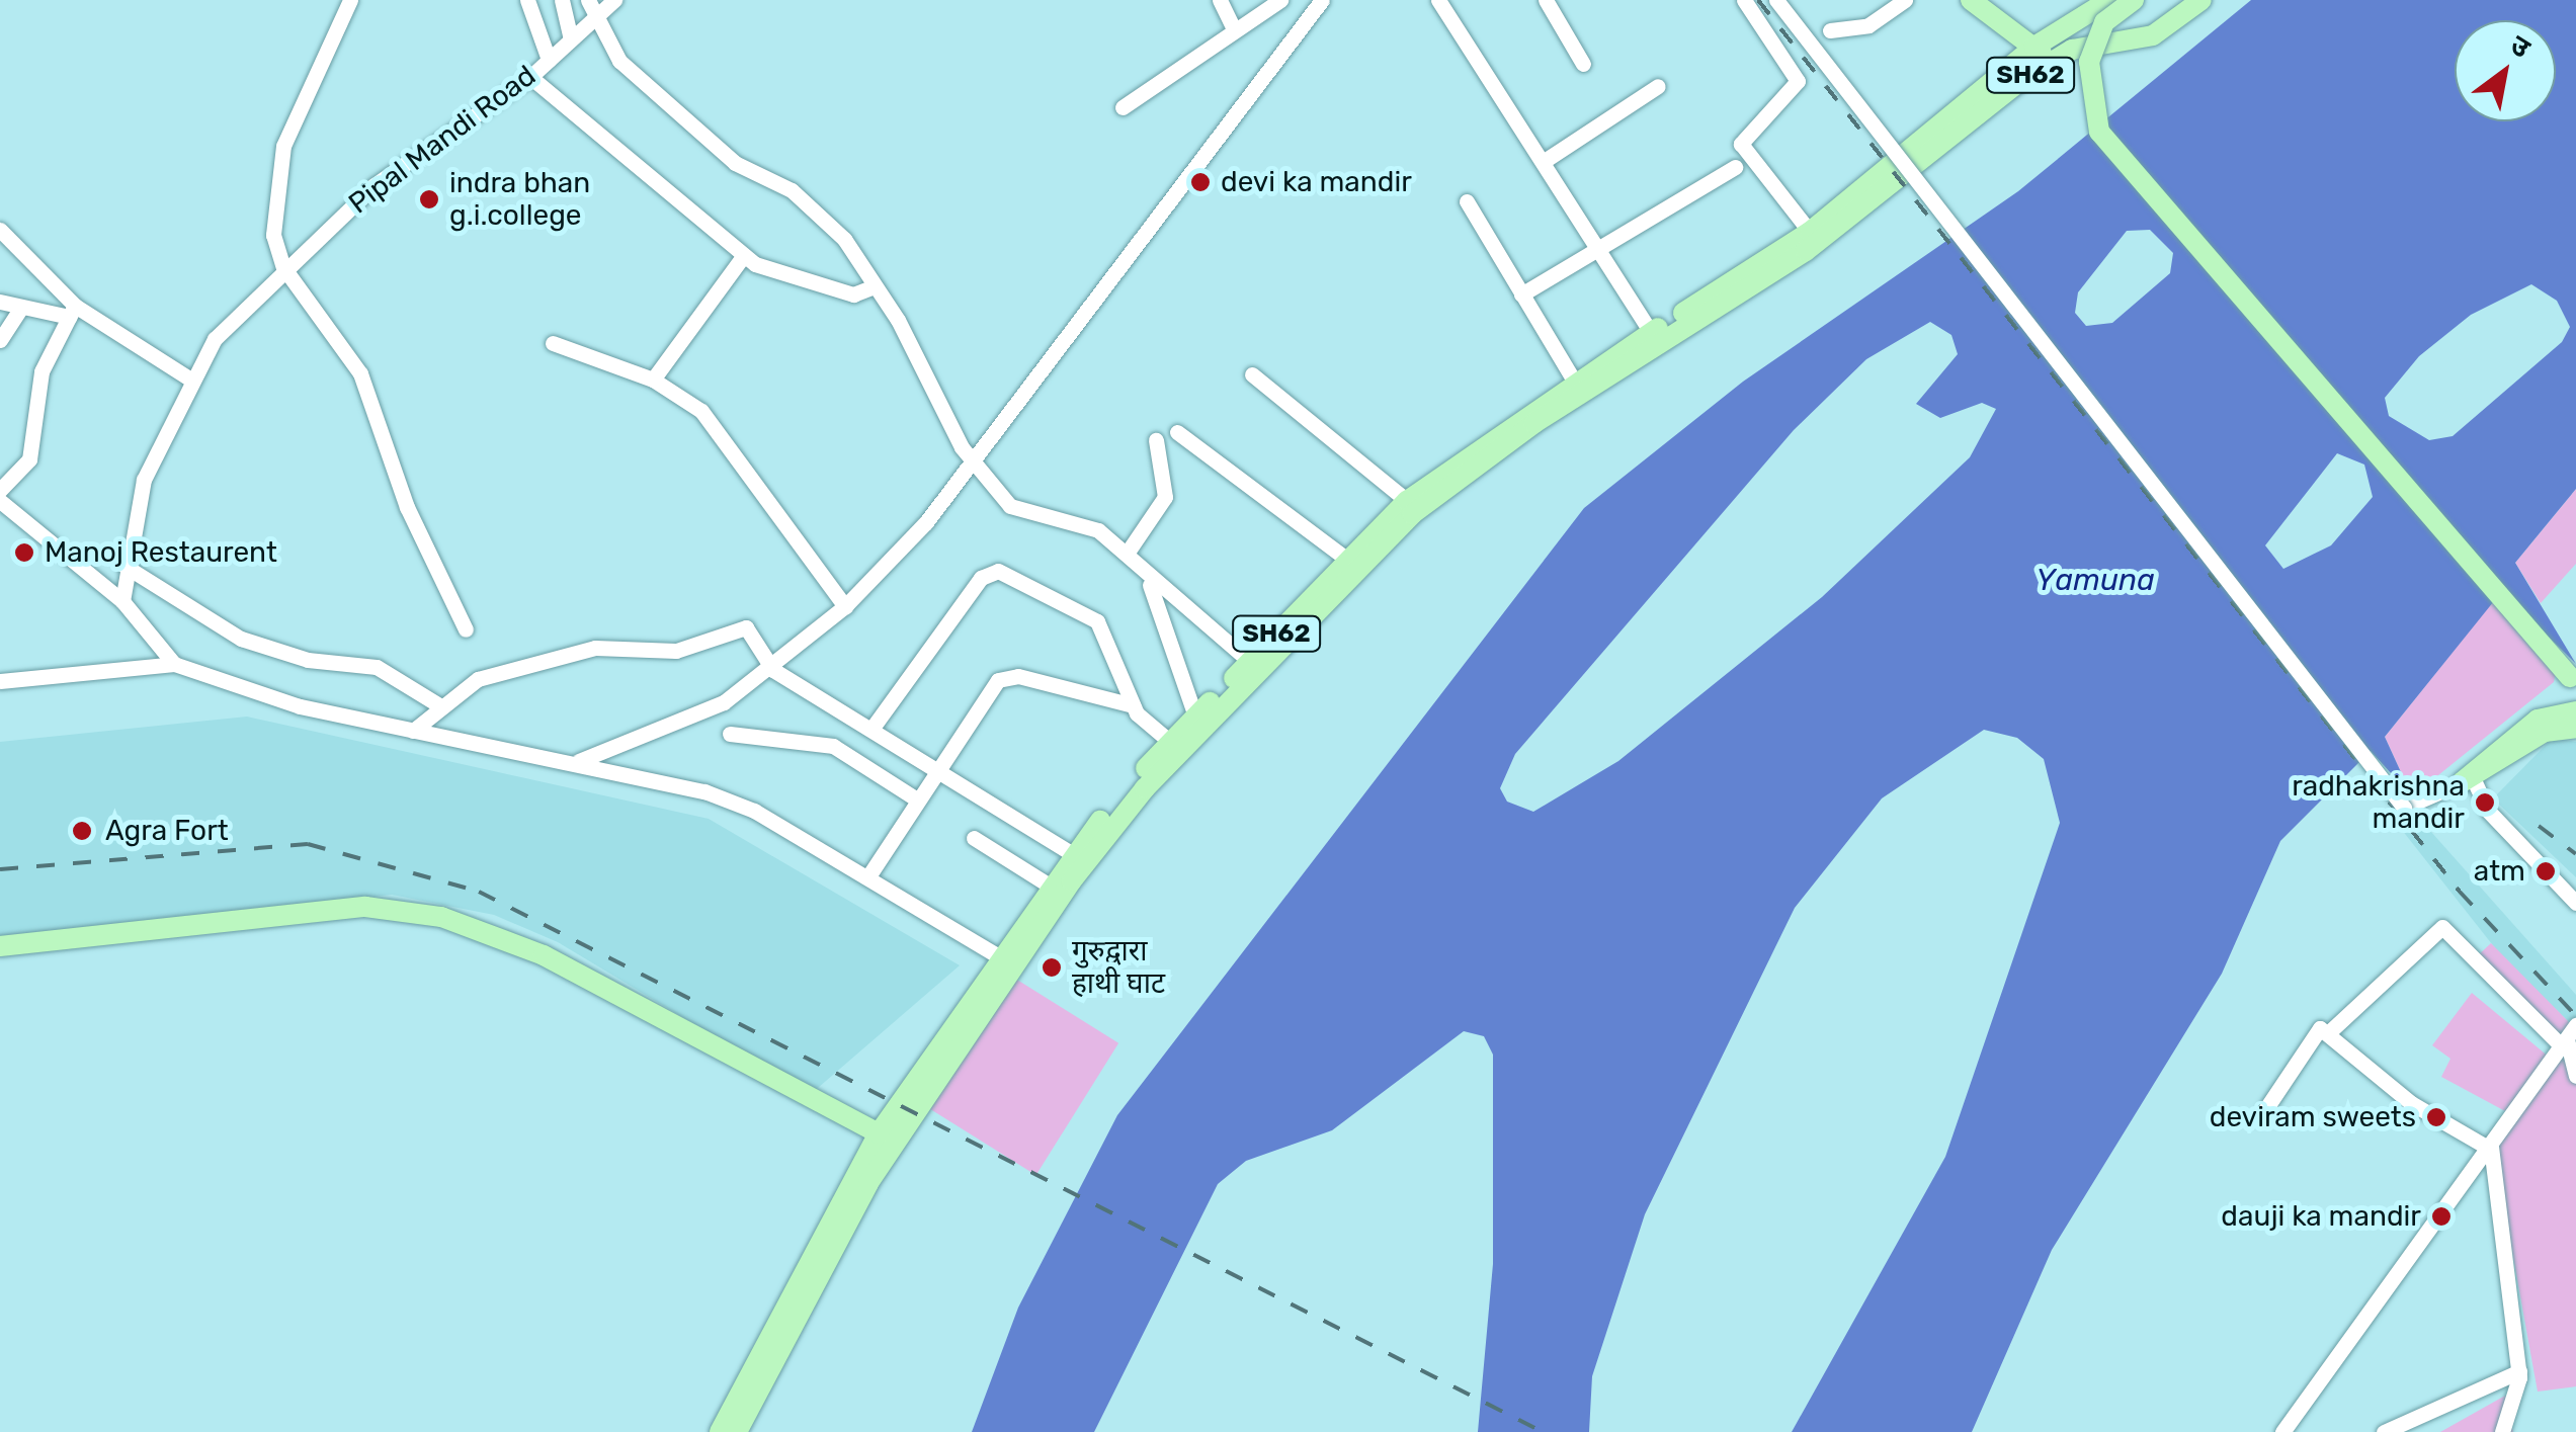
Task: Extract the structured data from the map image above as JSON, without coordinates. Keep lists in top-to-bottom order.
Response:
{
  "streets": {
    "main road": ["SH62"],
    "street": ["Pipal Mandi Road"]
  },
  "water": ["Yamuna"],
  "places": [
    "devi ka mandir",
    "indra bhan g.i.college",
    "Manoj Restaurent",
    "radhakrishna mandir",
    "Agra Fort",
    "atm",
    "गुरुद्वारा हाथी घाट",
    "deviram sweets",
    "dauji ka mandir"
  ],
  "north": "top right"
}
